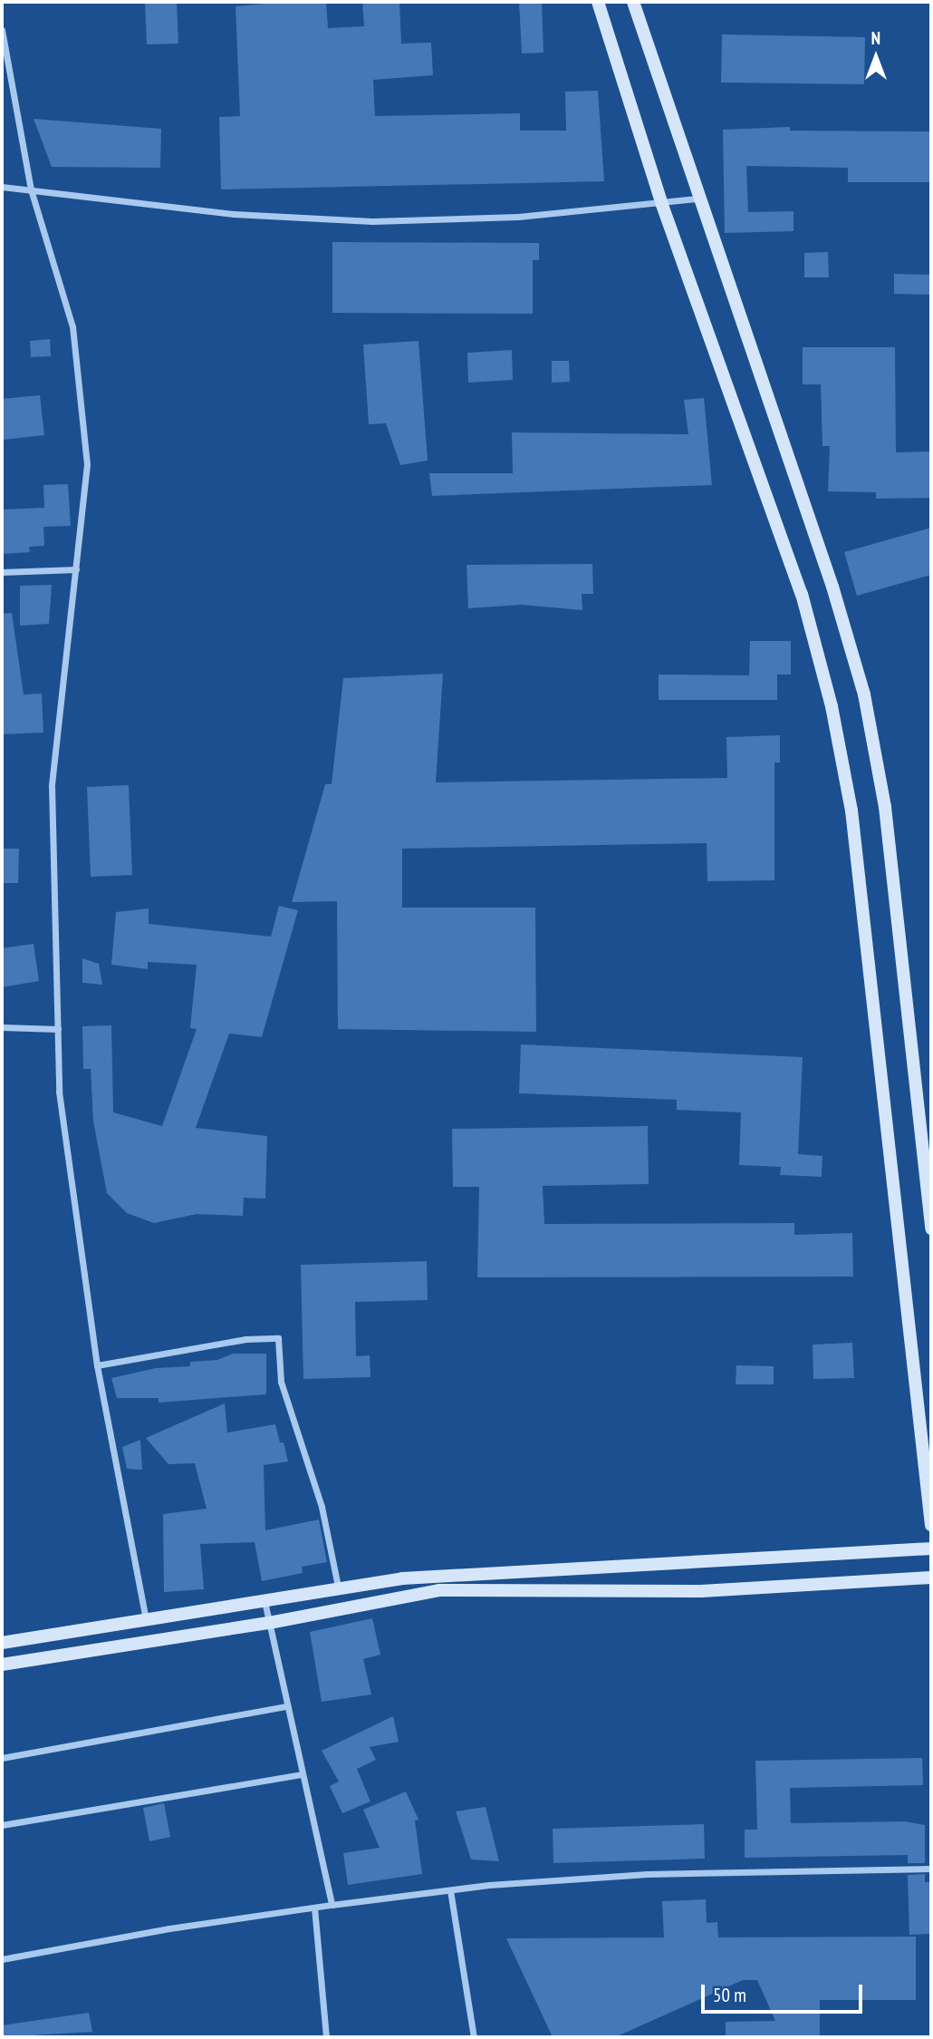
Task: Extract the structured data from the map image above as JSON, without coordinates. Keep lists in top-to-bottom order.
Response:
{
  "scale_bar": "50 m",
  "north": "top"
}
